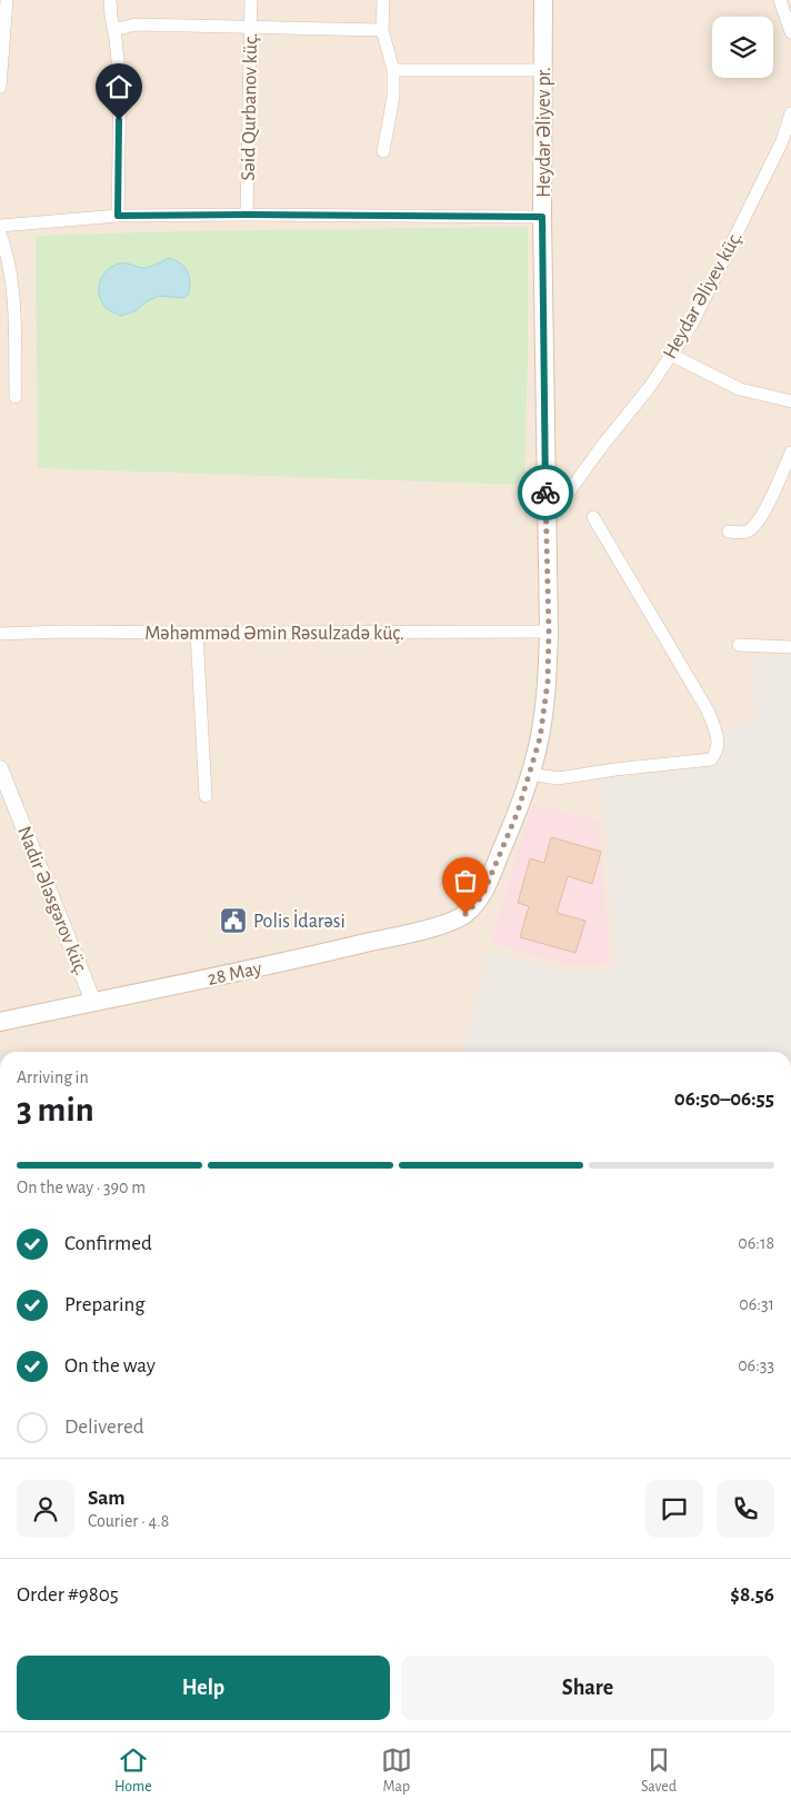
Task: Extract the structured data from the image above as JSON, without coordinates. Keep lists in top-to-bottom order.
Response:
{
  "streets": {
    "main road": ["Heydər Əliyev pr.", "28 May"],
    "street": [
      "Səid Qurbanov küç.",
      "Heydər Əliyev küç.",
      "Məhəmməd Əmin Rəsulzadə küç.",
      "Nadir Ələsgərov küç."
    ]
  },
  "crossings": [
    ["Heydər Əliyev pr.", "Heydər Əliyev küç."],
    ["Heydər Əliyev pr.", "Məhəmməd Əmin Rəsulzadə küç."],
    ["Heydər Əliyev pr.", "28 May"],
    ["Nadir Ələsgərov küç.", "28 May"]
  ],
  "places": {
    "public building": ["Polis İdarəsi"]
  },
  "page": {
    "heading": ["3 min", "Arriving in", "06:50–06:55"],
    "panel": [
      "Sam",
      "Courier · 4.8",
      "Order #9805",
      "$8.56"
    ],
    "bar": "On the way · 390 m",
    "list": [
      ["Confirmed", "06:18"],
      ["Preparing", "06:31"],
      ["On the way", "06:33"],
      "Delivered"
    ],
    "buttons": ["Help", "Share"],
    "tabs": ["Home", "Map", "Saved"]
  }
}
